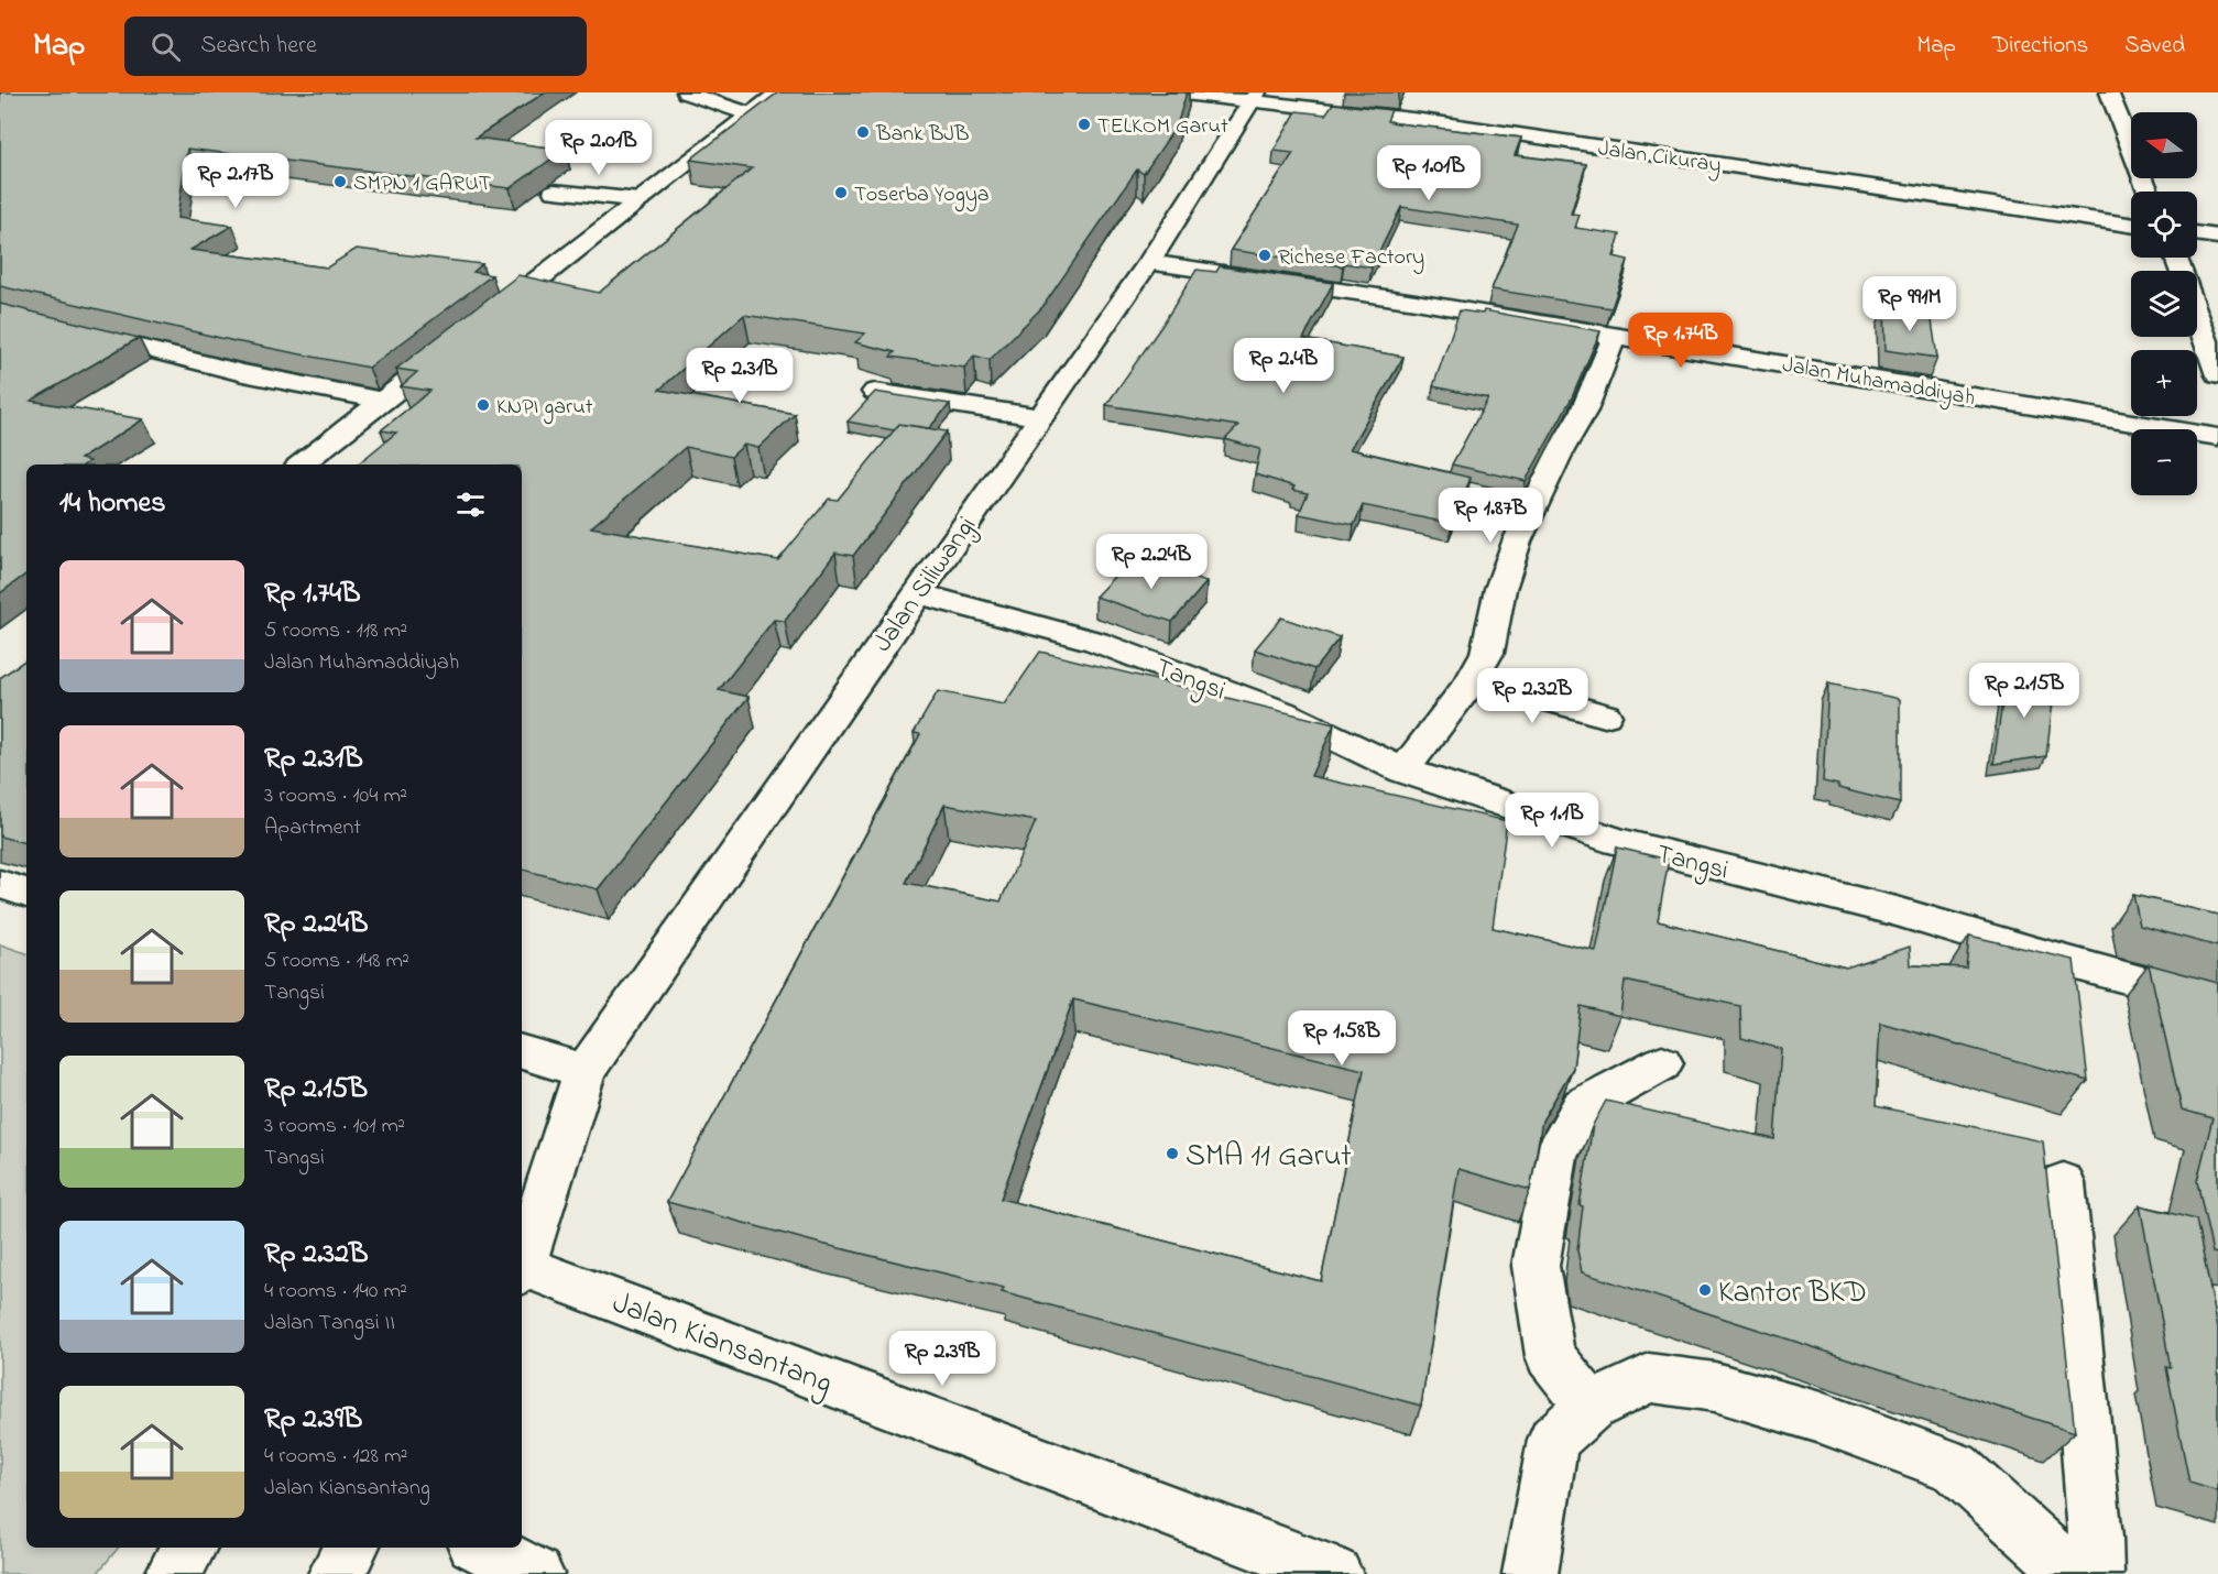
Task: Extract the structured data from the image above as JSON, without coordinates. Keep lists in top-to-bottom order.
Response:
{
  "streets": {
    "street": [
      "Jalan Cikuray",
      "Jalan Muhamaddiyah",
      "Jalan Siliwangi",
      "Tangsi",
      "Jalan Kiansantang"
    ]
  },
  "crossings": [
    ["Jalan Cikuray", "Jalan Siliwangi"],
    ["Jalan Muhamaddiyah", "Jalan Siliwangi"],
    ["Jalan Siliwangi", "Tangsi"],
    ["Jalan Siliwangi", "Jalan Kiansantang"]
  ],
  "places": [
    "TELKOM Garut",
    "Bank BJB",
    "SMPN 1 GARUT",
    "Toserba Yogya",
    "Richese Factory",
    "KNPI garut",
    "SMA 11 Garut",
    "Kantor BKD"
  ],
  "north": "left",
  "page": {
    "header": "Map",
    "search": "Search here",
    "nav": ["Map", "Directions", "Saved"],
    "map_buttons": ["+", "−"],
    "price": [
      "Rp 2.01B",
      "Rp 1.01B",
      "Rp 2.17B",
      "Rp 991M",
      "Rp 1.74B",
      "Rp 2.4B",
      "Rp 2.31B",
      "Rp 1.87B",
      "Rp 2.24B",
      "Rp 2.15B",
      "Rp 2.32B",
      "Rp 1.1B",
      "Rp 1.58B",
      "Rp 2.39B"
    ],
    "heading": "14 homes",
    "list": [
      {
        "name": "Rp 1.74B",
        "note": "5 rooms · 118 m² · Jalan Muhamaddiyah"
      },
      {
        "name": "Rp 2.31B",
        "note": "3 rooms · 104 m² · Apartment"
      },
      {
        "name": "Rp 2.24B",
        "note": "5 rooms · 148 m² · Tangsi"
      },
      {
        "name": "Rp 2.15B",
        "note": "3 rooms · 101 m² · Tangsi"
      },
      {
        "name": "Rp 2.32B",
        "note": "4 rooms · 140 m² · Jalan Tangsi II"
      },
      {
        "name": "Rp 2.39B",
        "note": "4 rooms · 128 m² · Jalan Kiansantang"
      }
    ]
  }
}
